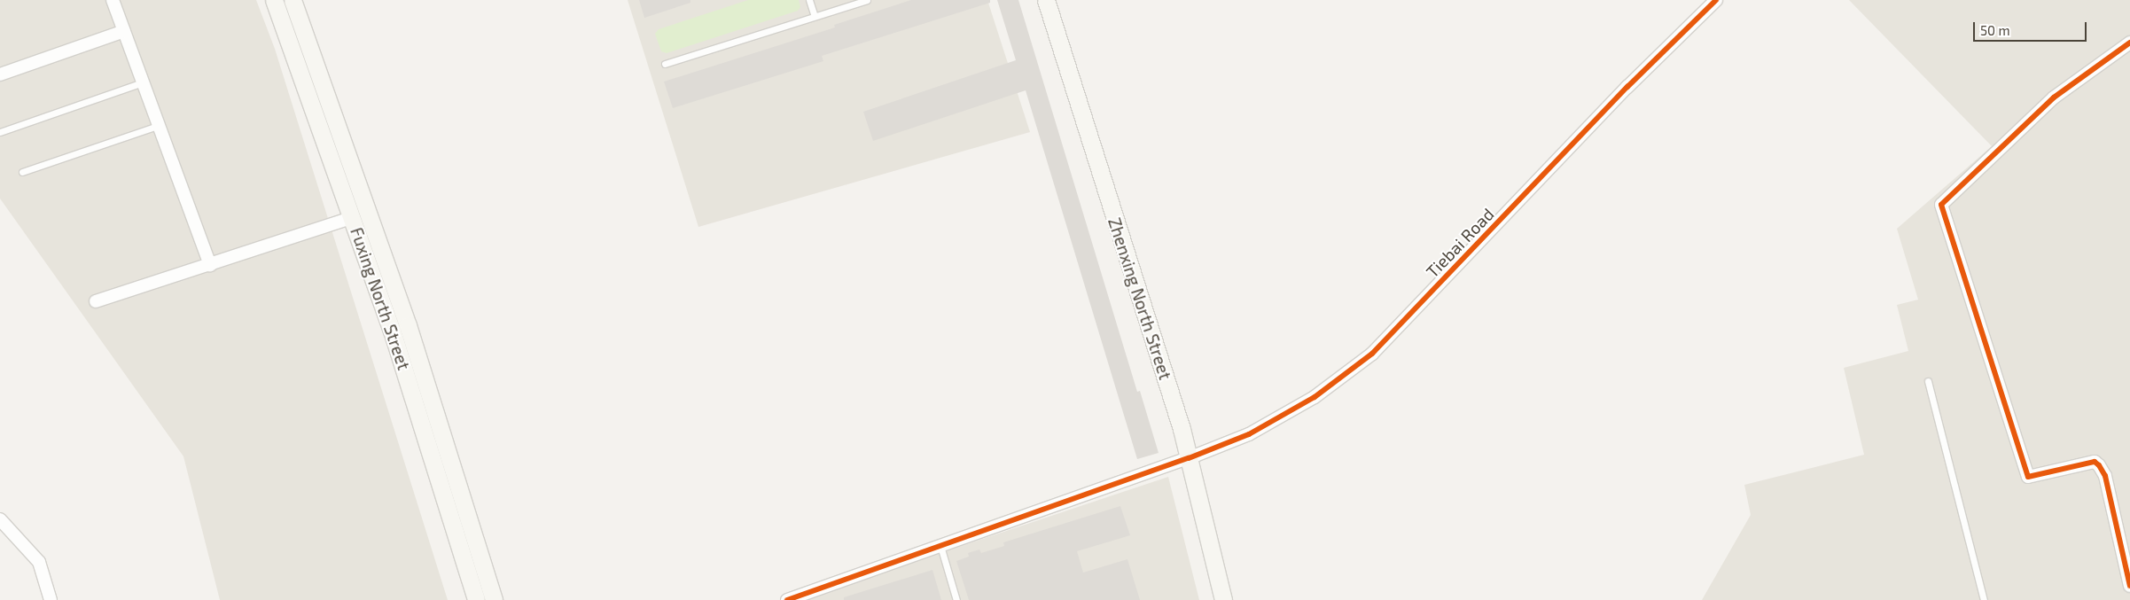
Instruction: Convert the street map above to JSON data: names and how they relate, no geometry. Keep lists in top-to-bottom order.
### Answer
{
  "streets": {
    "main road": ["Fuxing North Street", "Zhenxing North Street"],
    "street": ["Tiebai Road"]
  },
  "crossings": [
    ["Tiebai Road", "Zhenxing North Street"]
  ],
  "scale_bar": "50 m"
}
